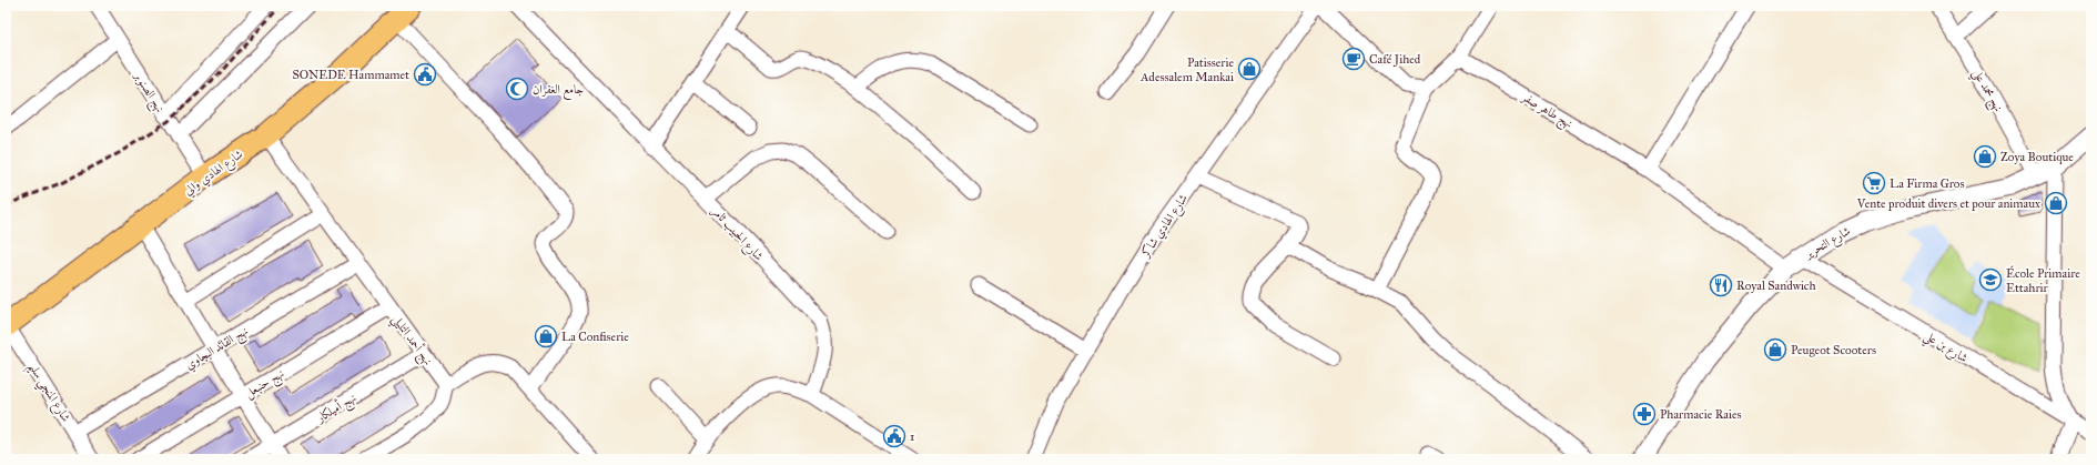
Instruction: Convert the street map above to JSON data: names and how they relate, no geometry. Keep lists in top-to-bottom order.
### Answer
{
  "streets": {
    "main road": ["شارع الهادي والي"],
    "street": [
      "نهج محمد علي",
      "نهج الصنوبر",
      "نهج طاهر صفر",
      "شارع الهادي شاكر",
      "شارع الحبيب ثامر",
      "شارع التحرير",
      "نهج أحمد التليلي",
      "شارع بن علي",
      "نهج القائد البجاوي",
      "نهج حنبعل",
      "شارع المنجي سليم",
      "نهج أميلكار"
    ]
  },
  "crossings": [
    ["نهج محمد علي", "شارع التحرير"],
    ["نهج الصنوبر", "شارع الهادي والي"],
    ["نهج طاهر صفر", "شارع التحرير"],
    ["شارع الهادي والي", "نهج أحمد التليلي"],
    ["شارع الهادي والي", "شارع المنجي سليم"],
    ["شارع التحرير", "شارع بن علي"],
    ["نهج أحمد التليلي", "نهج القائد البجاوي"],
    ["نهج أحمد التليلي", "نهج حنبعل"],
    ["نهج أحمد التليلي", "نهج أميلكار"],
    ["نهج القائد البجاوي", "شارع المنجي سليم"]
  ],
  "places": {
    "cafe": ["Café Jihed"],
    "shop": [
      "Patisserie Adessalem Mankai",
      "Zoya Boutique",
      "Vente produit divers et pour animaux",
      "La Confiserie",
      "Peugeot Scooters"
    ],
    "public building": ["SONEDE Hammamet", "1"],
    "mosque": ["جامع الغفران"],
    "supermarket": ["La Firma Gros"],
    "school or university": ["École Primaire Ettahrir"],
    "restaurant": ["Royal Sandwich"],
    "pharmacy": ["Pharmacie Raies"]
  }
}
